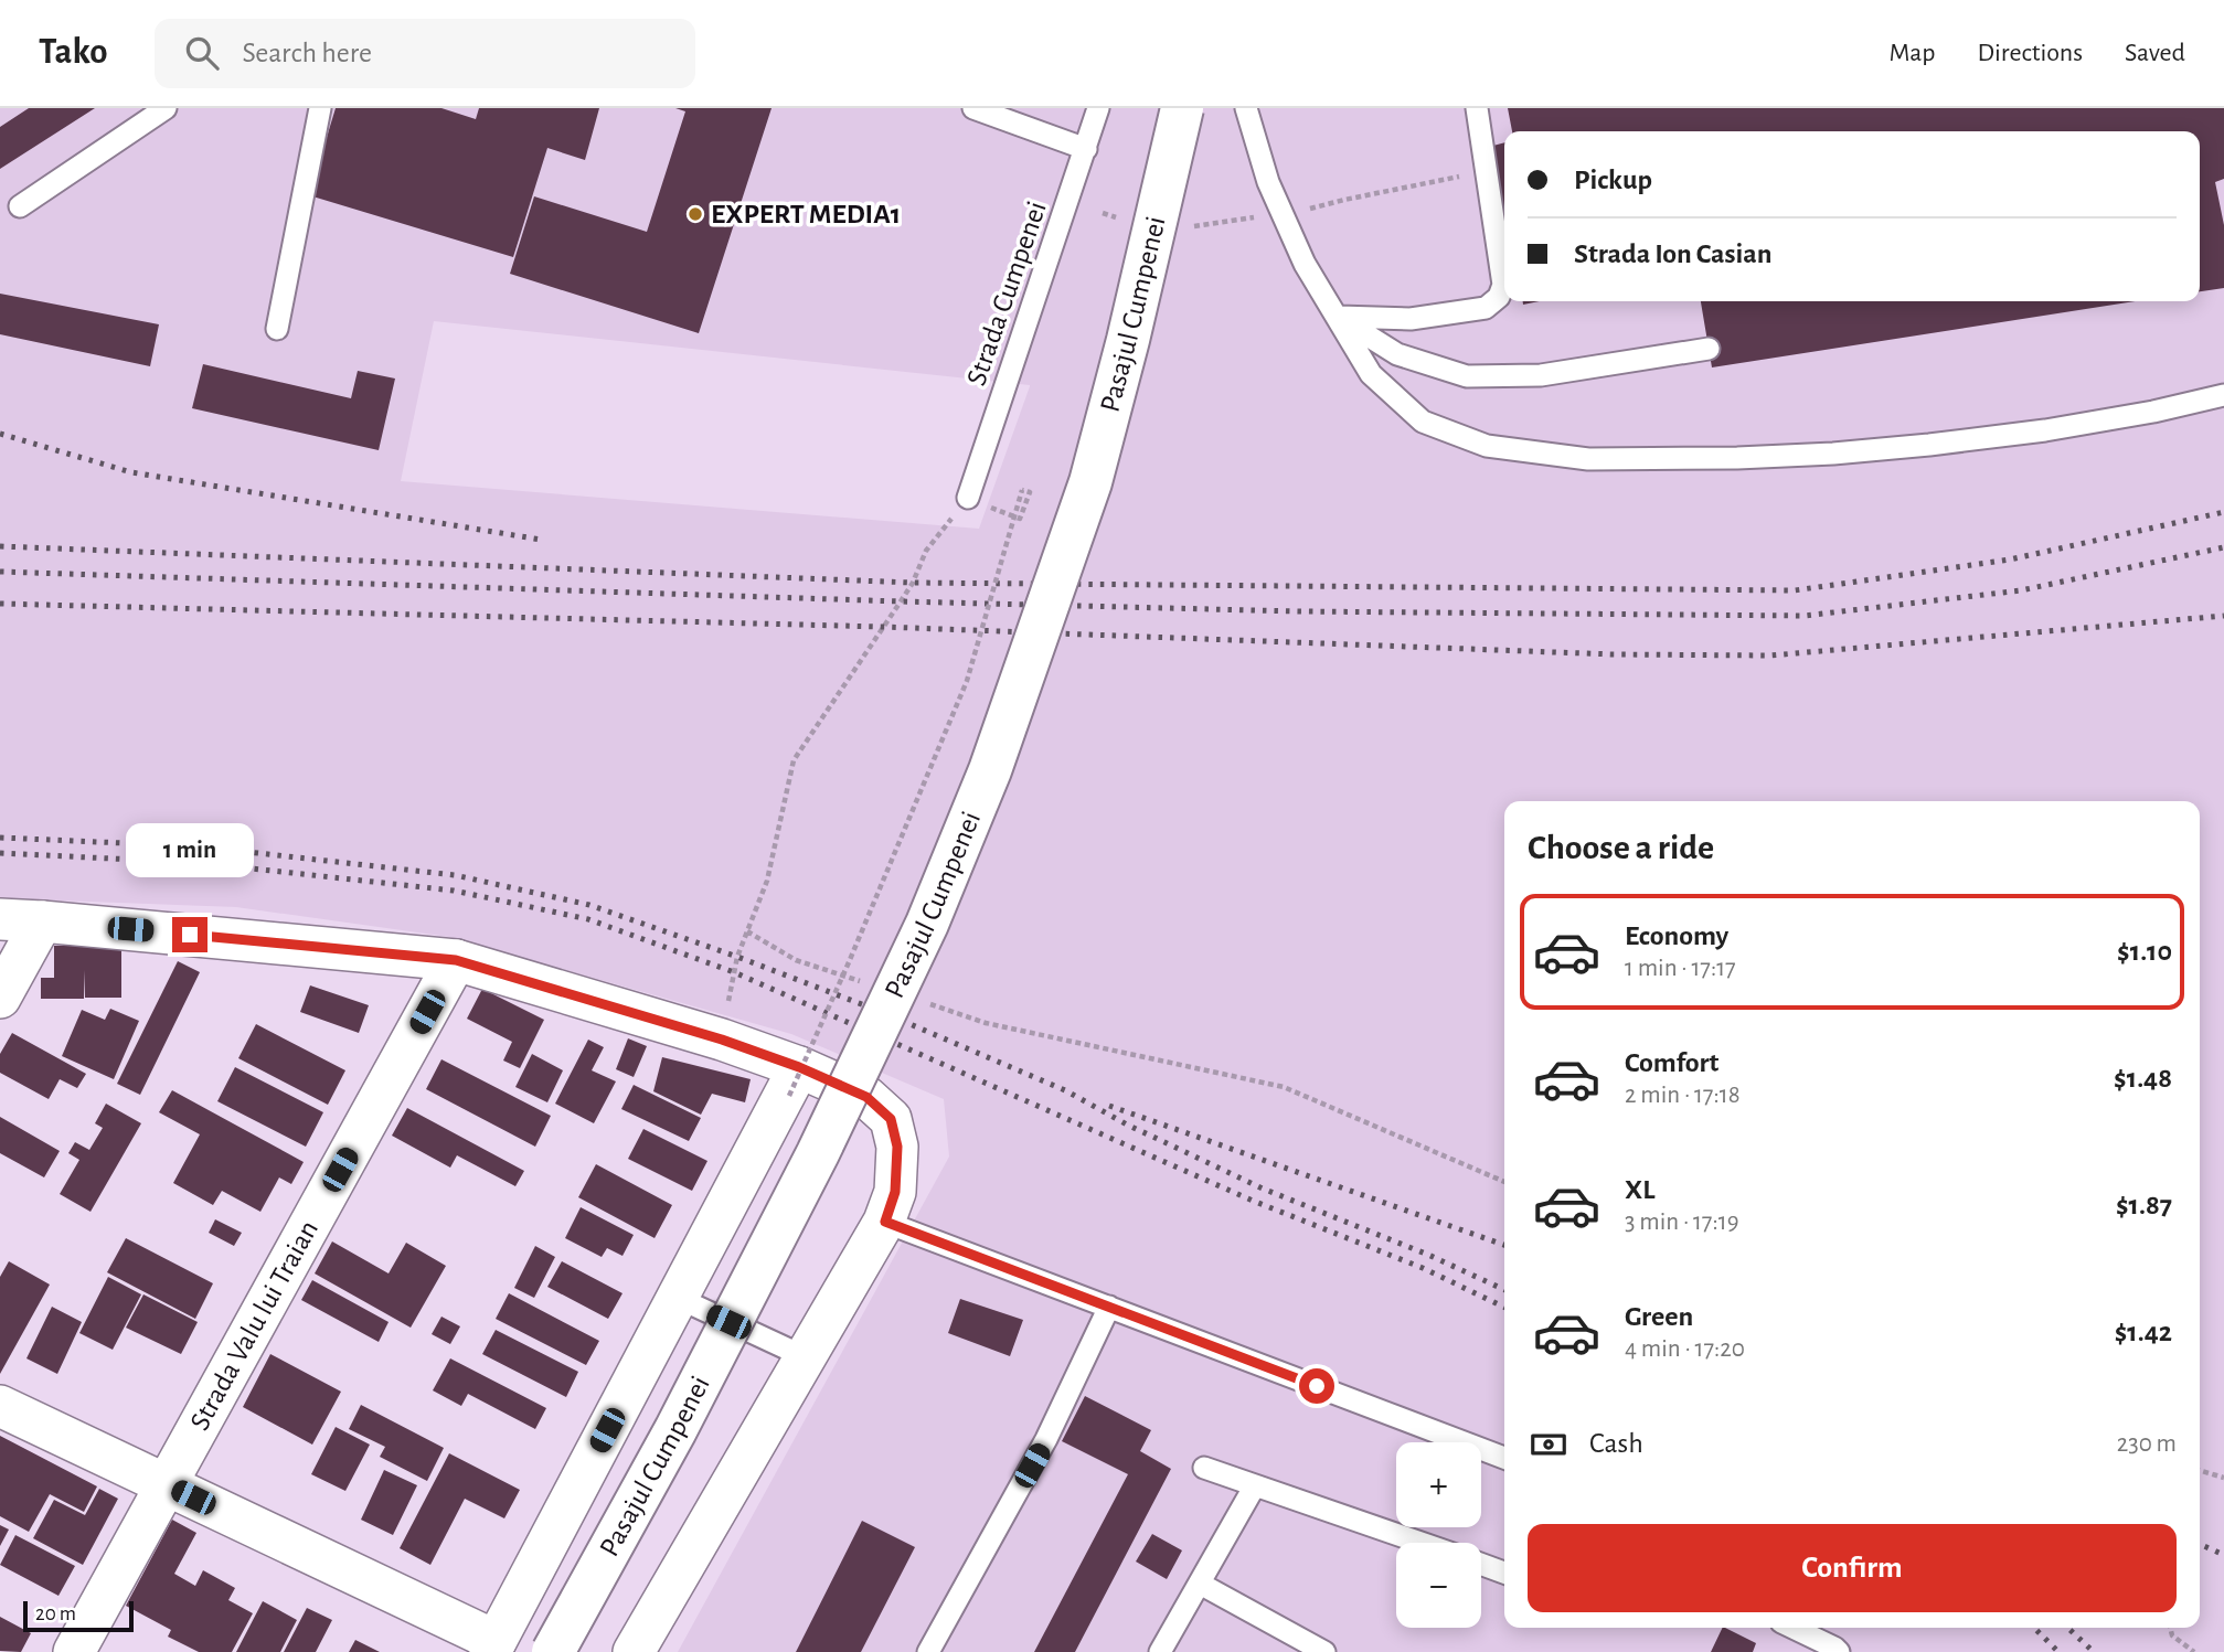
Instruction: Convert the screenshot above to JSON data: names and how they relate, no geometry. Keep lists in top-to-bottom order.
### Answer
{
  "streets": {
    "main road": ["Pasajul Cumpenei"],
    "street": ["Strada Valu lui Traian"],
    "lane": ["Strada Cumpenei"]
  },
  "places": ["EXPERT MEDIA1"],
  "scale_bar": "20 m",
  "page": {
    "header": "Tako",
    "search": "Search here",
    "nav": ["Map", "Directions", "Saved"],
    "banner": ["Pickup", "Strada Ion Casian"],
    "heading": "Choose a ride",
    "bubble": "1 min",
    "list": [
      {
        "name": "Economy",
        "note": "1 min · 17:17",
        "value": "$1.10"
      },
      {
        "name": "Comfort",
        "note": "2 min · 17:18",
        "value": "$1.48"
      },
      {
        "name": "XL",
        "note": "3 min · 17:19",
        "value": "$1.87"
      },
      {
        "name": "Green",
        "note": "4 min · 17:20",
        "value": "$1.42"
      }
    ],
    "pay": ["Cash", "230 m"],
    "map_buttons": ["+", "−"],
    "buttons": "Confirm",
    "scale": "20 m"
  }
}
